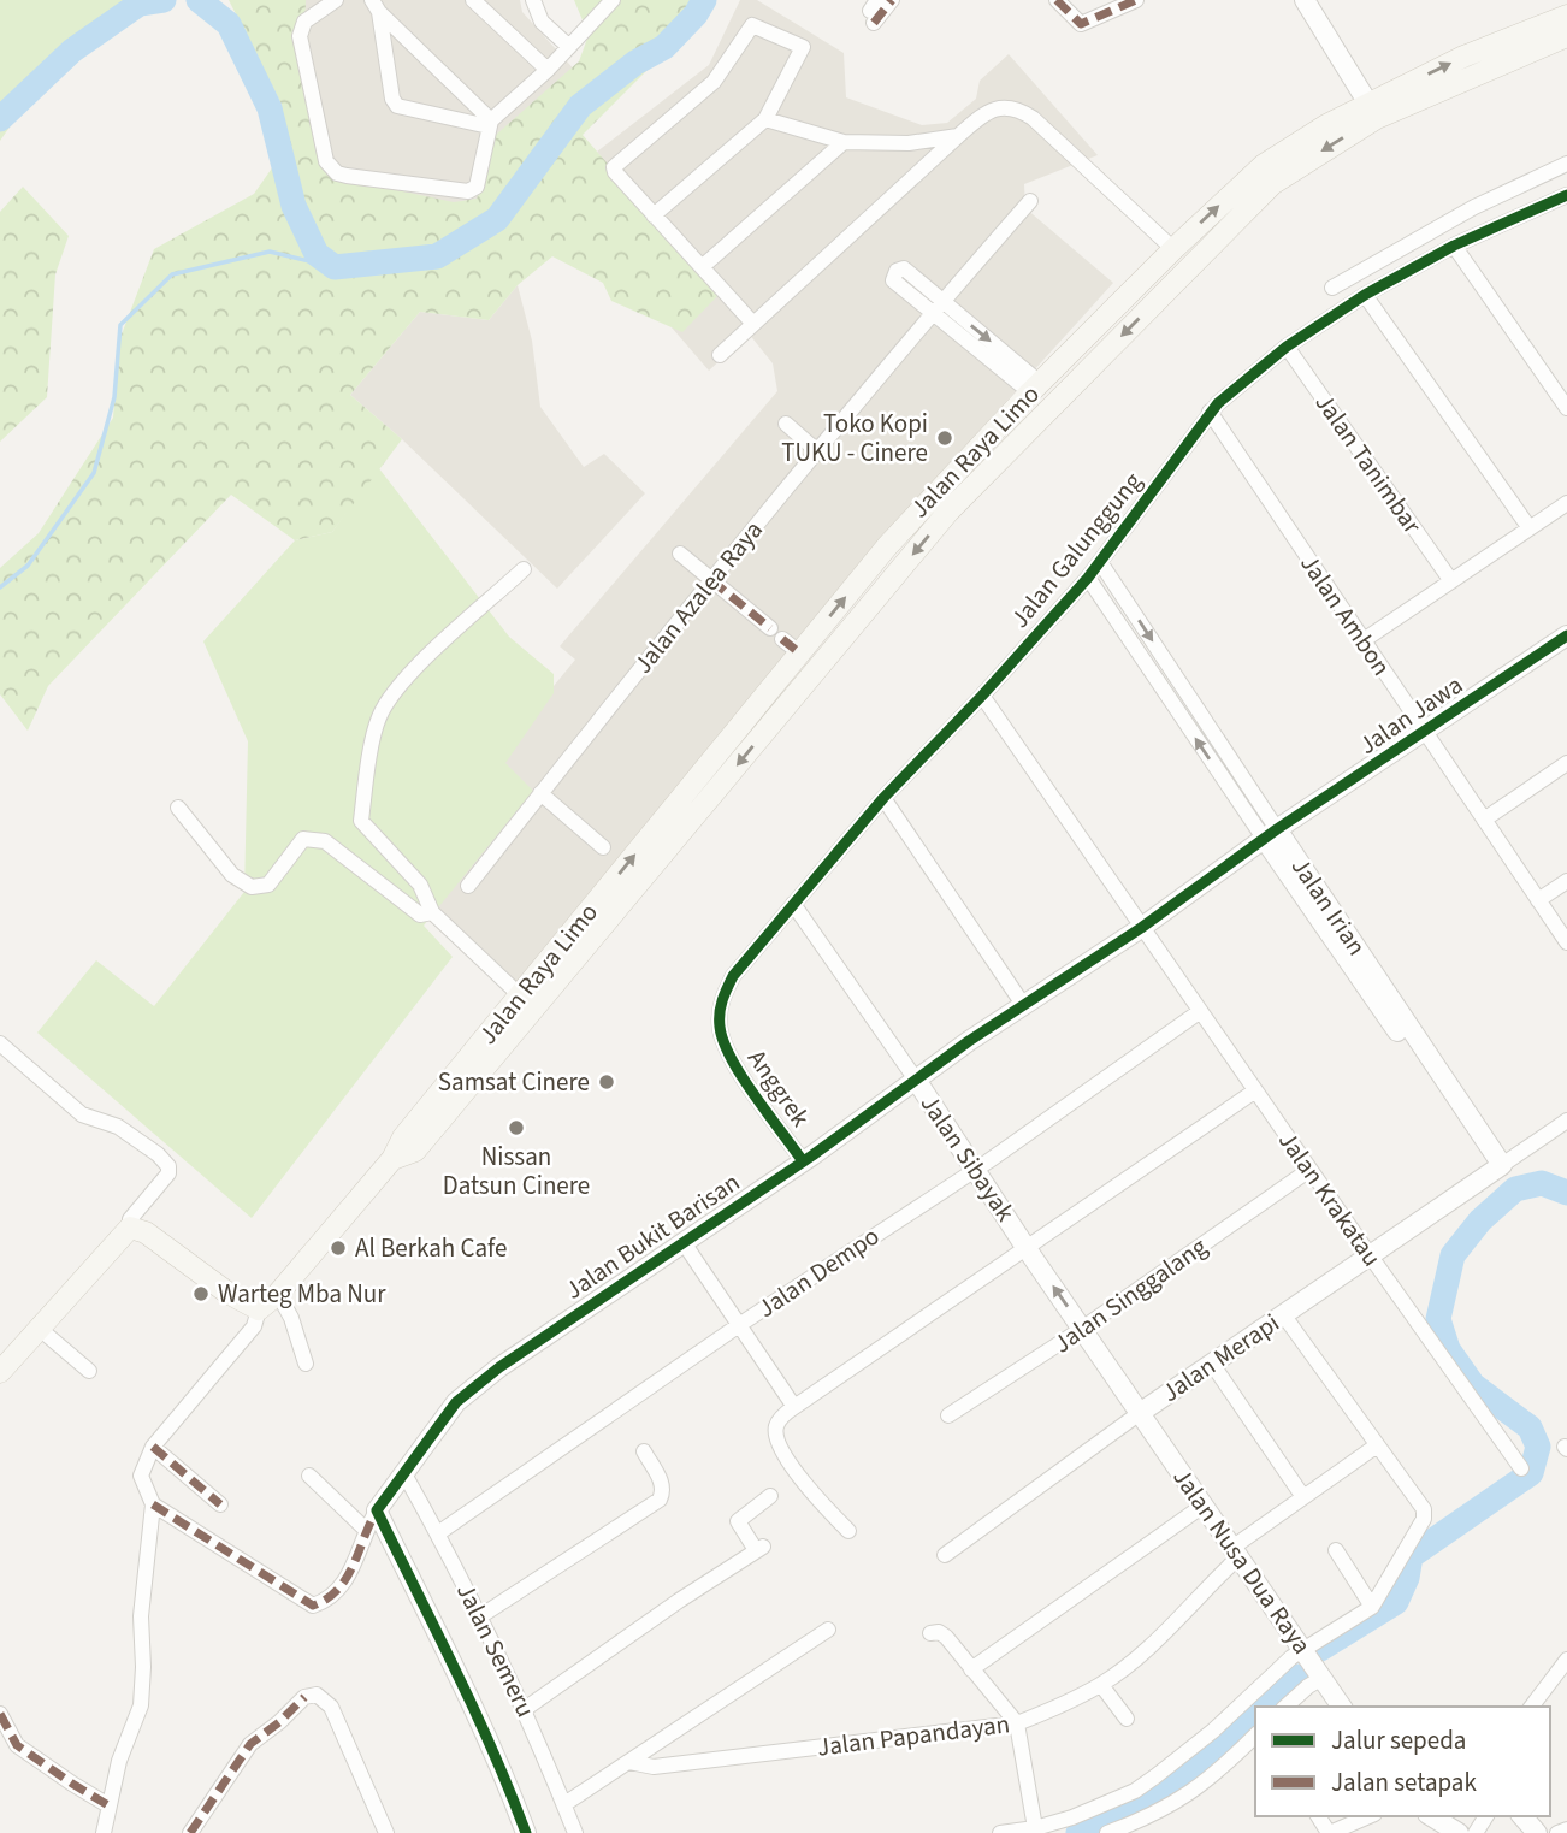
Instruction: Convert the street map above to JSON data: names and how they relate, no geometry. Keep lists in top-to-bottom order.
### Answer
{
  "streets": {
    "main road": ["Jalan Raya Limo"],
    "street": [
      "Jalan Tanimbar",
      "Jalan Galunggung",
      "Jalan Azalea Raya",
      "Jalan Ambon",
      "Jalan Jawa",
      "Jalan Irian",
      "Anggrek",
      "Jalan Sibayak",
      "Jalan Krakatau",
      "Jalan Bukit Barisan",
      "Jalan Dempo",
      "Jalan Singgalang",
      "Jalan Merapi",
      "Jalan Nusa Dua Raya",
      "Jalan Semeru",
      "Jalan Papandayan"
    ]
  },
  "crossings": [
    ["Jalan Tanimbar", "Jalan Galunggung"],
    ["Jalan Galunggung", "Jalan Ambon"],
    ["Jalan Galunggung", "Jalan Irian"],
    ["Jalan Galunggung", "Anggrek"],
    ["Jalan Galunggung", "Jalan Sibayak"],
    ["Jalan Ambon", "Jalan Jawa"],
    ["Jalan Jawa", "Jalan Irian"],
    ["Jalan Jawa", "Jalan Bukit Barisan"],
    ["Jalan Irian", "Jalan Bukit Barisan"],
    ["Jalan Irian", "Jalan Merapi"],
    ["Anggrek", "Jalan Bukit Barisan"],
    ["Jalan Sibayak", "Jalan Bukit Barisan"],
    ["Jalan Sibayak", "Jalan Dempo"],
    ["Jalan Sibayak", "Jalan Singgalang"],
    ["Jalan Sibayak", "Jalan Merapi"],
    ["Jalan Sibayak", "Jalan Nusa Dua Raya"],
    ["Jalan Krakatau", "Jalan Bukit Barisan"],
    ["Jalan Krakatau", "Jalan Dempo"],
    ["Jalan Krakatau", "Jalan Singgalang"],
    ["Jalan Krakatau", "Jalan Merapi"],
    ["Jalan Bukit Barisan", "Jalan Semeru"],
    ["Jalan Dempo", "Jalan Semeru"],
    ["Jalan Merapi", "Jalan Nusa Dua Raya"],
    ["Jalan Nusa Dua Raya", "Jalan Papandayan"]
  ],
  "places": [
    "Toko Kopi TUKU - Cinere",
    "Samsat Cinere",
    "Nissan Datsun Cinere",
    "Al Berkah Cafe",
    "Warteg Mba Nur"
  ],
  "legend": ["Jalur sepeda", "Jalan setapak"]
}
